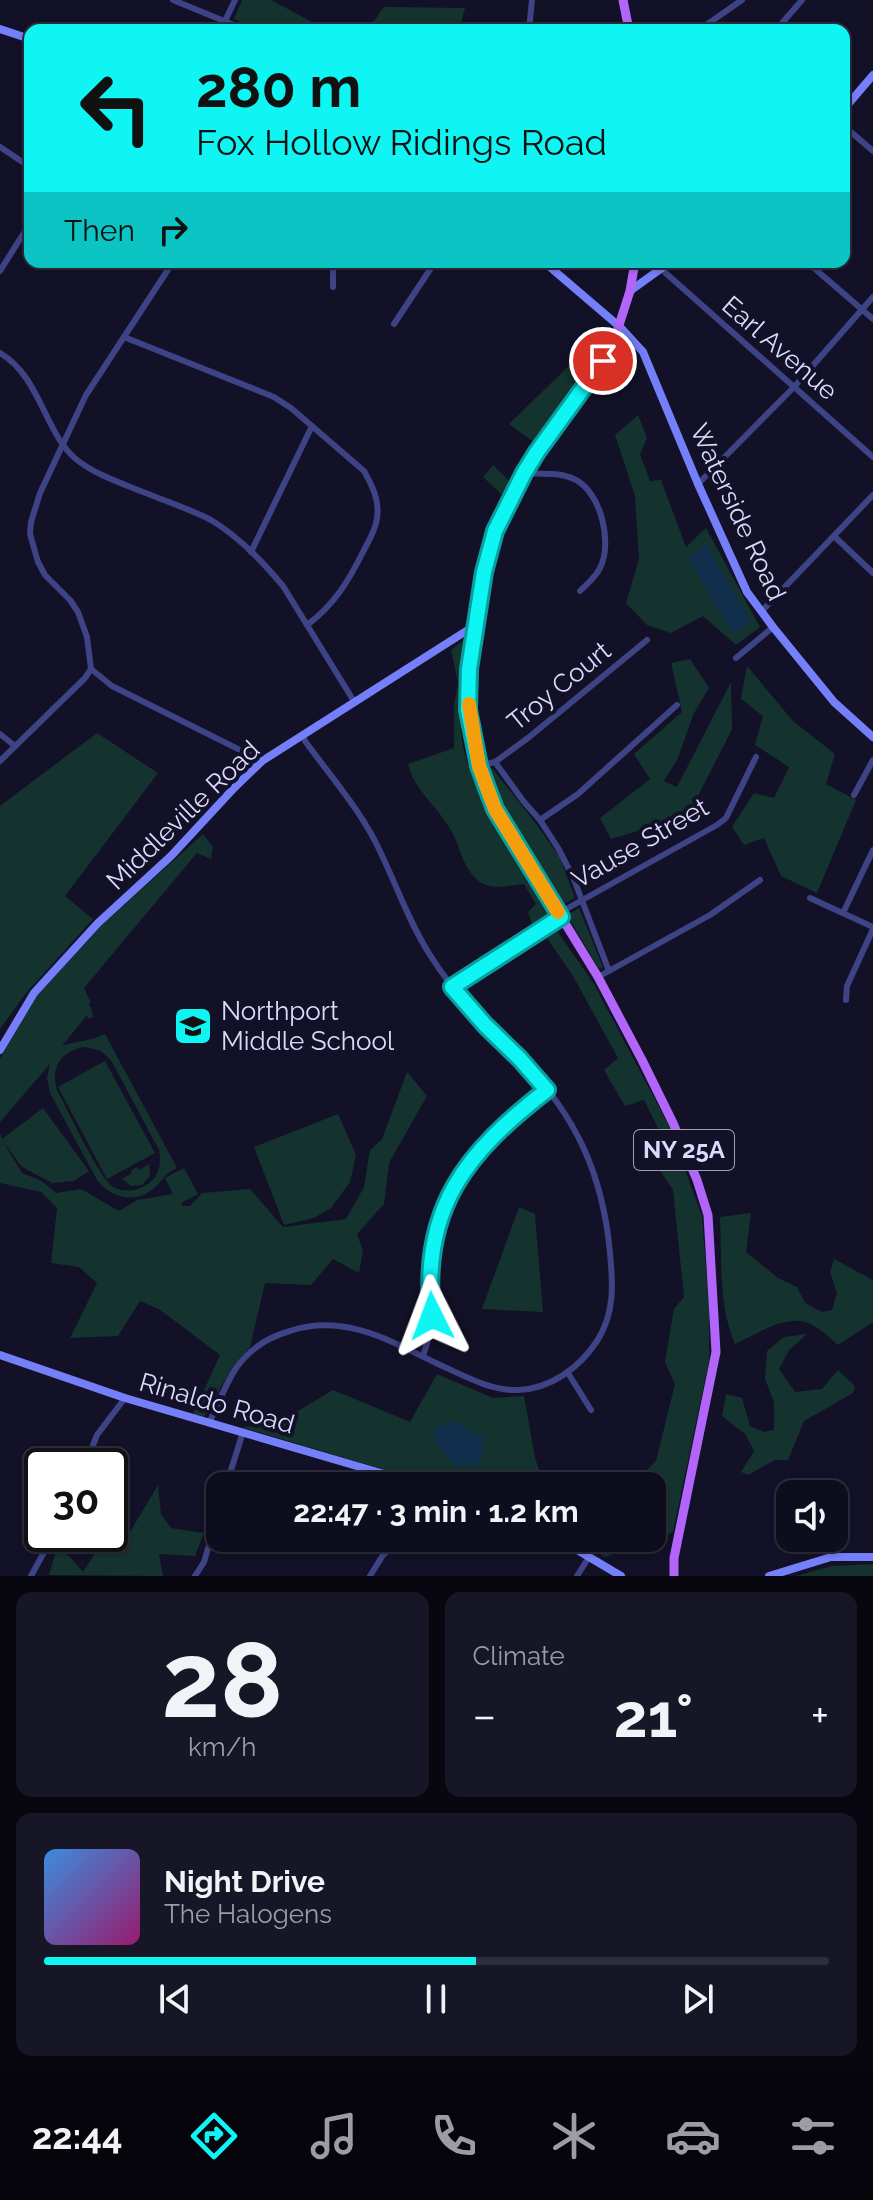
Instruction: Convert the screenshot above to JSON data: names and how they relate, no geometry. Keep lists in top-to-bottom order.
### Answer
{
  "streets": {
    "main road": ["NY 25A"],
    "street": [
      "Earl Avenue",
      "Waterside Road",
      "Troy Court",
      "Middleville Road",
      "Vause Street",
      "Rinaldo Road"
    ]
  },
  "crossings": [
    ["Waterside Road", "NY 25A"],
    ["Middleville Road", "NY 25A"],
    ["Vause Street", "NY 25A"]
  ],
  "places": {
    "school or university": ["Northport Middle School"]
  },
  "page": {
    "turn": ["280 m", "Fox Hollow Ridings Road"],
    "then": "Then",
    "limit": "30",
    "trip": "22:47 · 3 min · 1.2 km",
    "tile": [
      ["28", "km/h"],
      "Climate"
    ],
    "heat": ["−", "21°", "+"],
    "song": ["Night Drive", "The Halogens"],
    "tabs": "22:44"
  }
}
